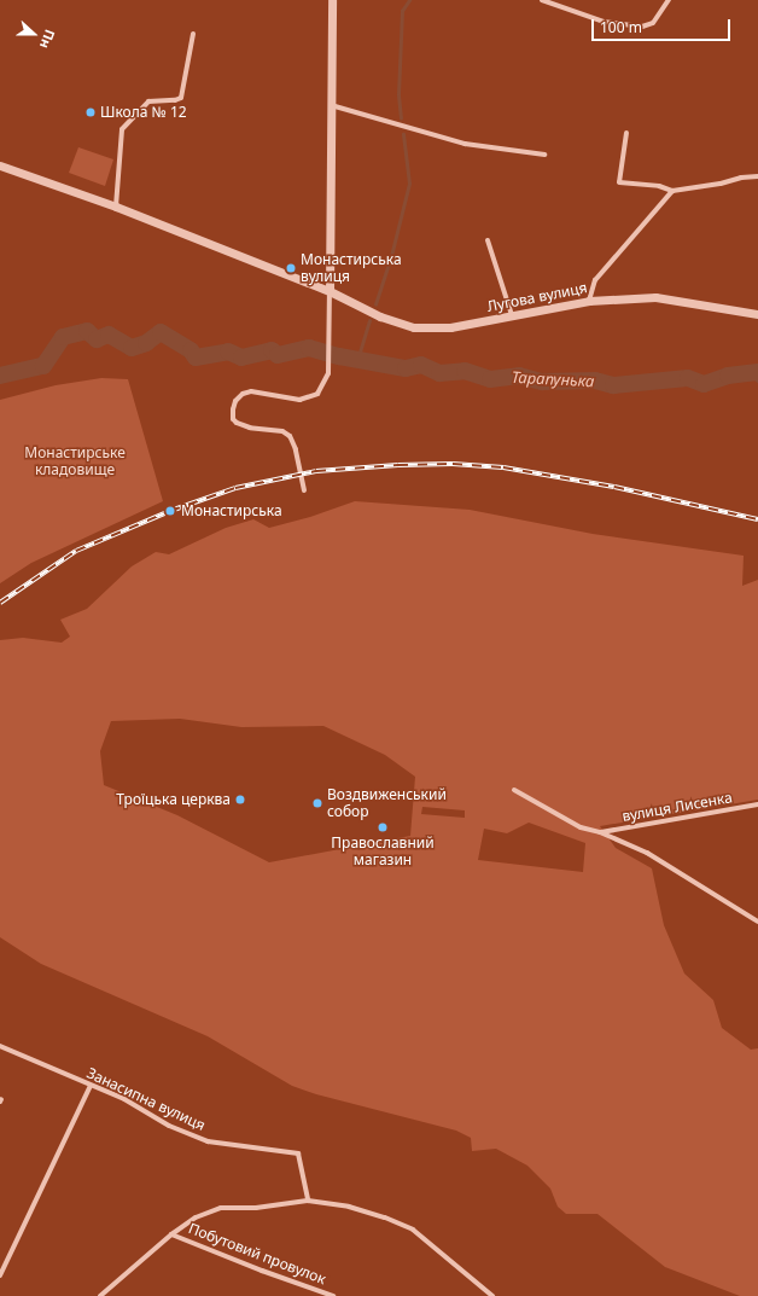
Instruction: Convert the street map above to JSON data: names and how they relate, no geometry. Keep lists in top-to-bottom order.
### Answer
{
  "streets": {
    "street": [
      "Лугова вулиця",
      "вулиця Лисенка",
      "Занасипна вулиця",
      "Побутовий провулок"
    ]
  },
  "water": ["Тарапунька"],
  "parks": ["Монастирське кладовище"],
  "places": [
    "Школа № 12",
    "Монастирська вулиця",
    "Монастирська",
    "Троїцька церква",
    "Воздвиженський собор",
    "Православний магазин"
  ],
  "scale_bar": "100 m",
  "north": "right"
}
